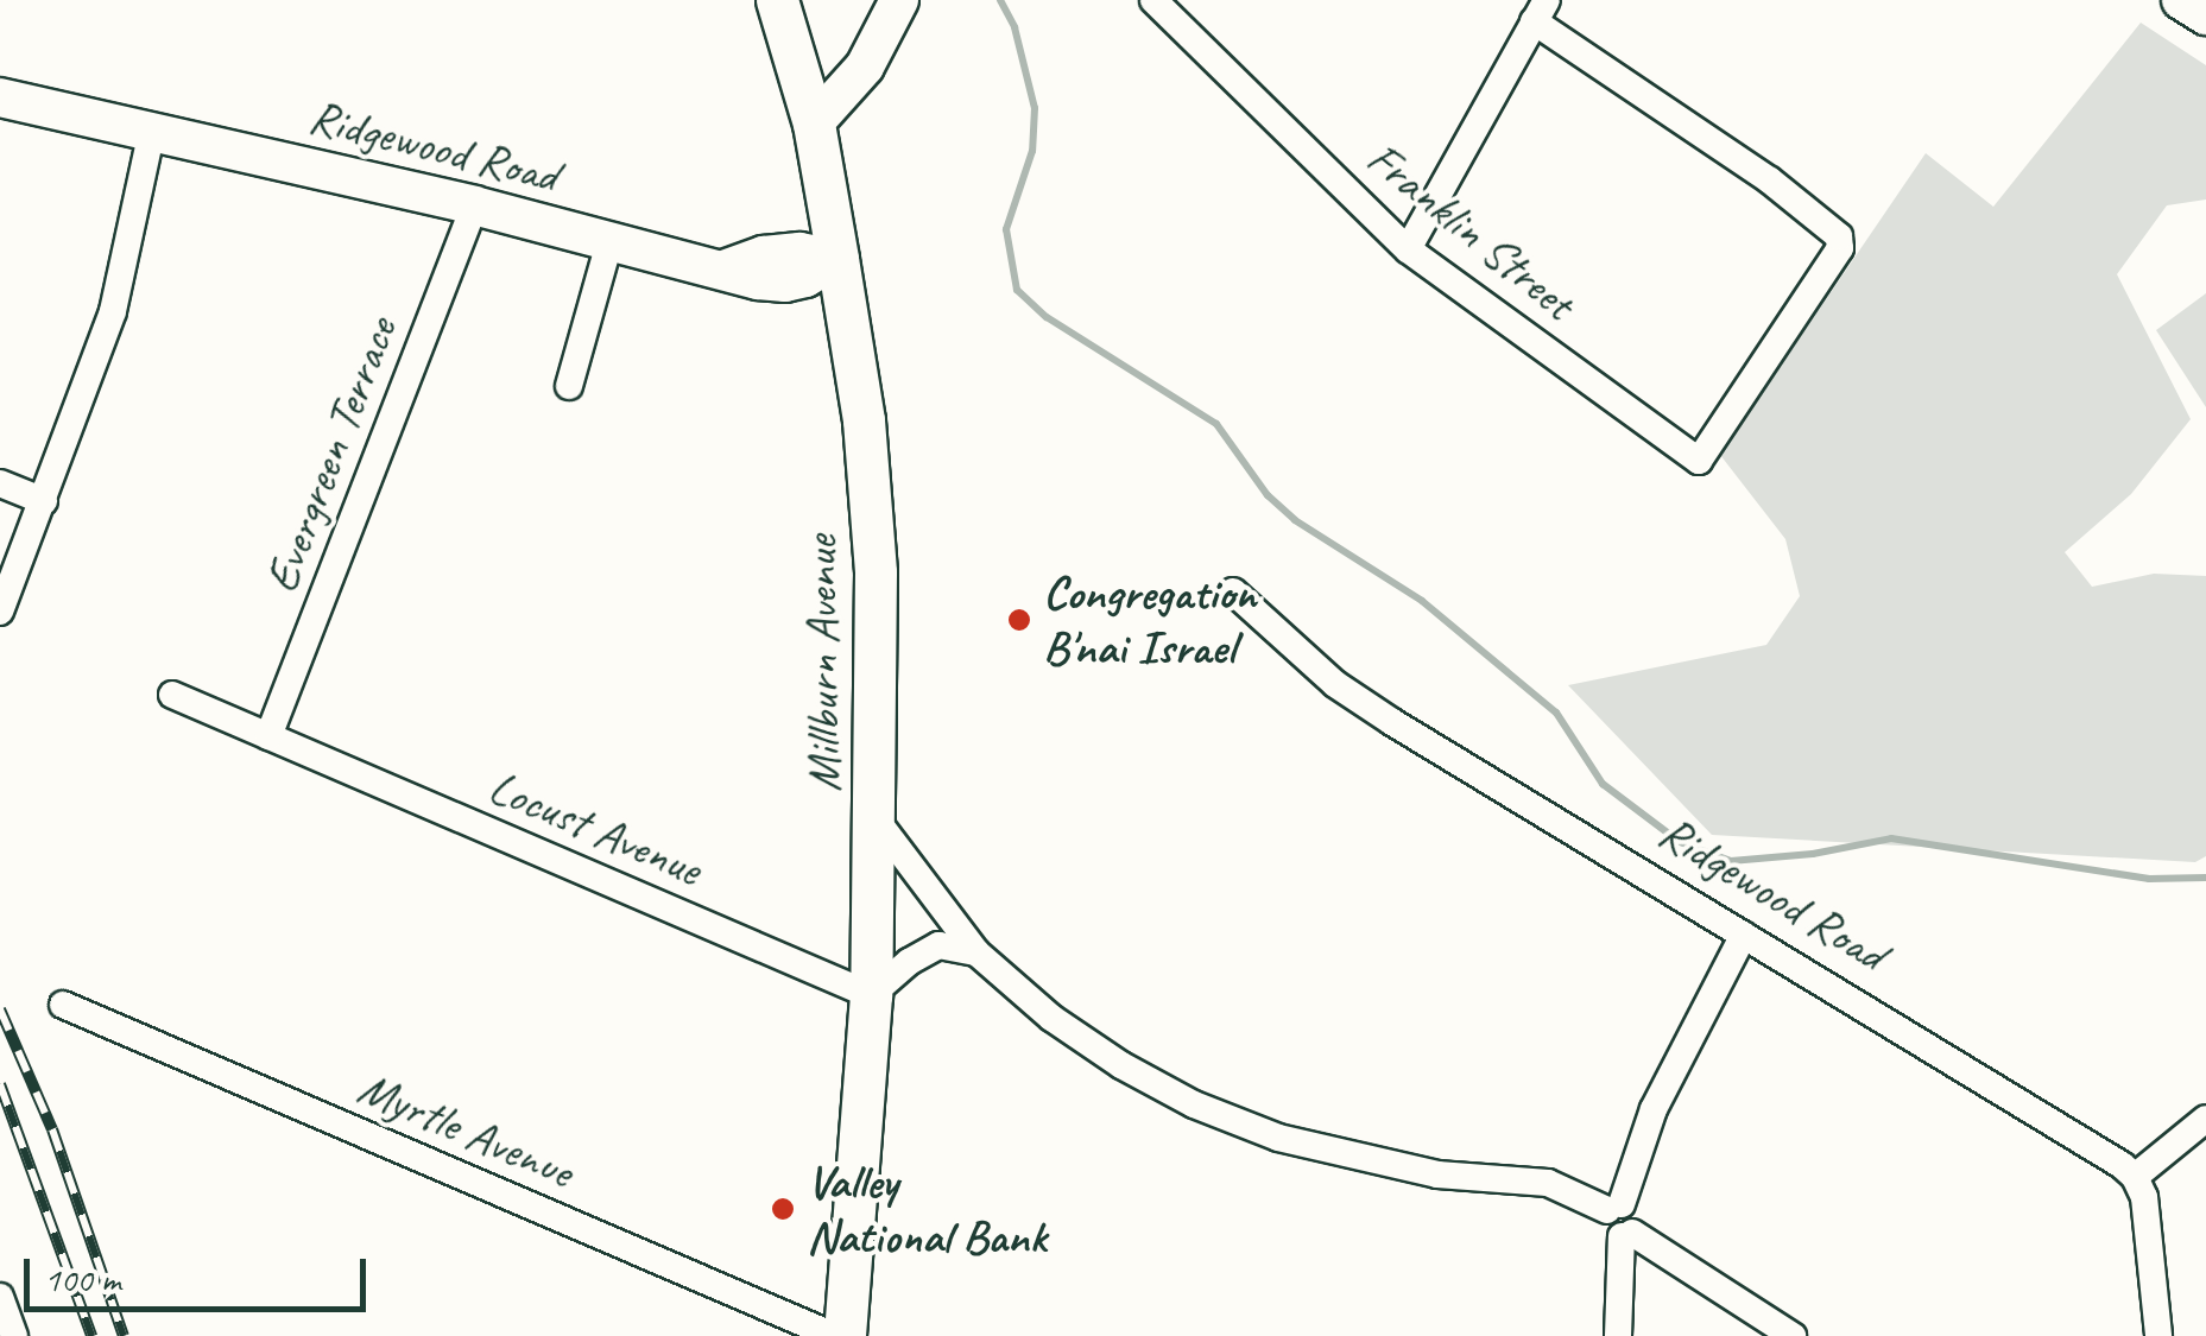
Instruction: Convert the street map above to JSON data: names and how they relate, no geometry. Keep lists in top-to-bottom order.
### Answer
{
  "streets": {
    "main road": ["Millburn Avenue"],
    "street": [
      "Ridgewood Road",
      "Franklin Street",
      "Evergreen Terrace",
      "Locust Avenue",
      "Myrtle Avenue"
    ]
  },
  "crossings": [
    ["Ridgewood Road", "Evergreen Terrace"],
    ["Ridgewood Road", "Millburn Avenue"],
    ["Evergreen Terrace", "Locust Avenue"],
    ["Millburn Avenue", "Locust Avenue"],
    ["Millburn Avenue", "Myrtle Avenue"]
  ],
  "places": ["Congregation B'nai Israel", "Valley National Bank"],
  "scale_bar": "100 m"
}
